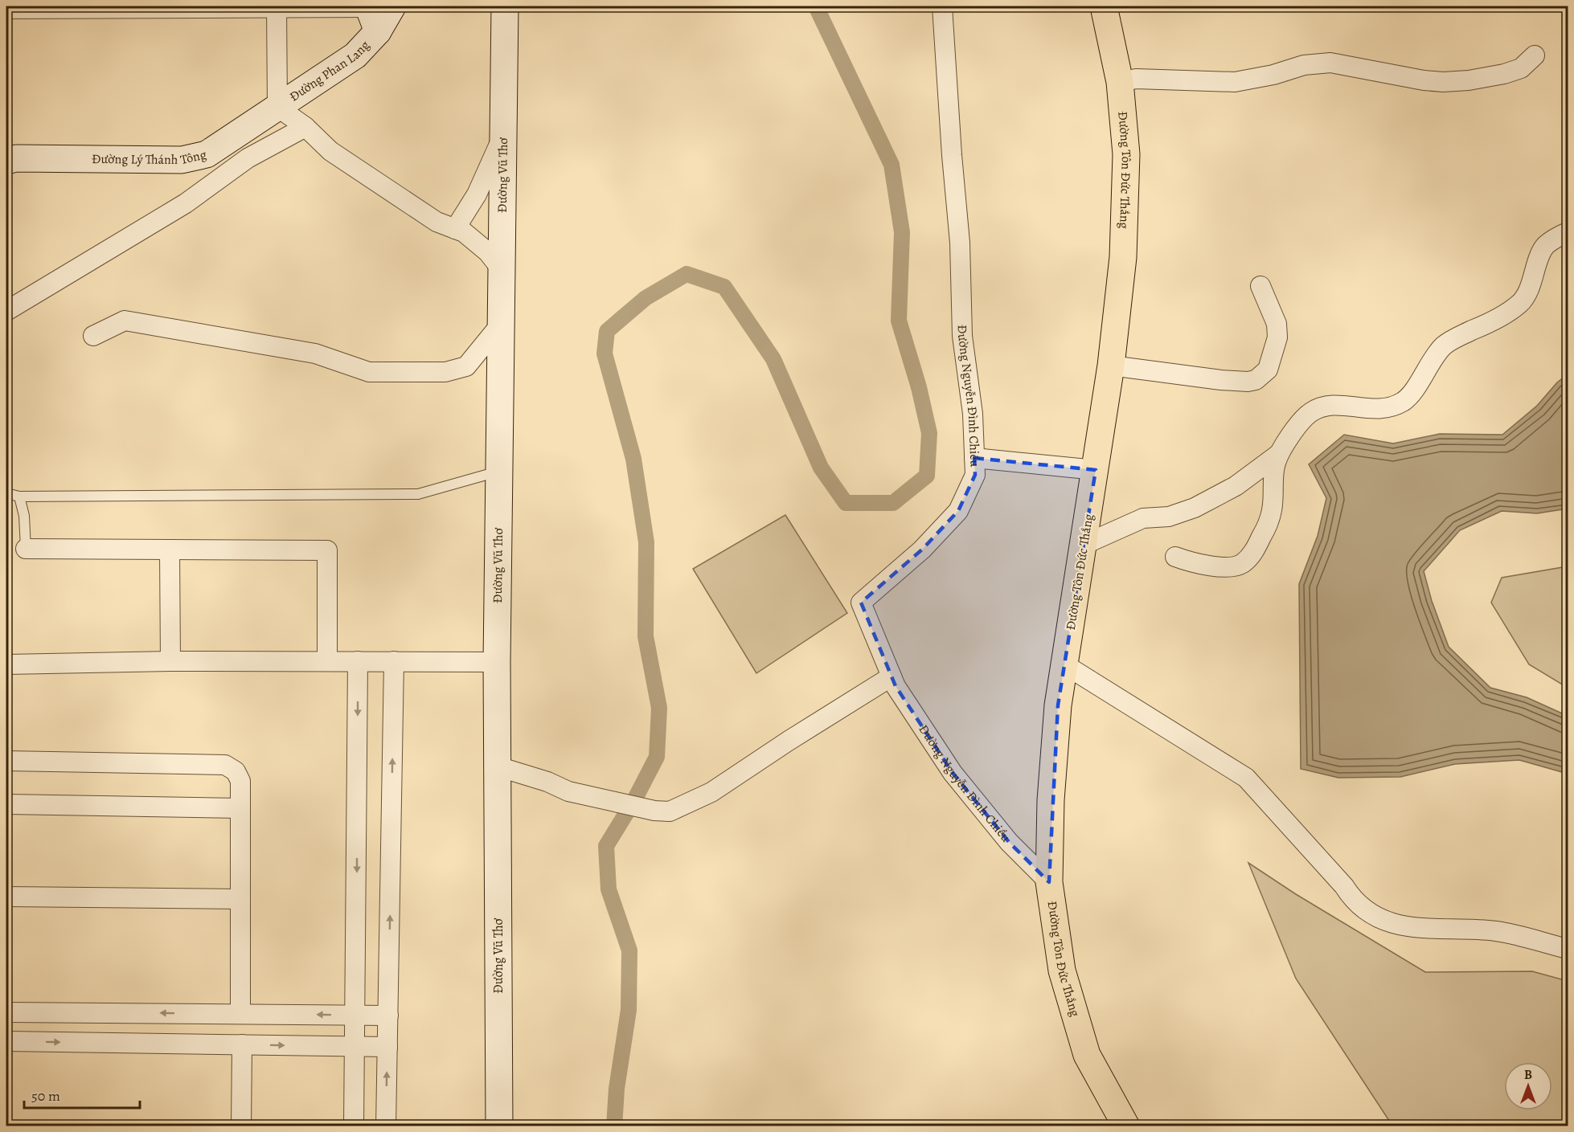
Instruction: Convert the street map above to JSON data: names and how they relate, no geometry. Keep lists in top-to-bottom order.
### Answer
{
  "streets": {
    "highway": ["Đường Tôn Đức Thắng"],
    "main road": ["Đường Phan Lang", "Đường Lý Thánh Tông", "Đường Vũ Thơ"],
    "street": ["Đường Nguyễn Đình Chiểu"]
  },
  "crossings": [
    ["Đường Phan Lang", "Đường Lý Thánh Tông"],
    ["Đường Tôn Đức Thắng", "Đường Nguyễn Đình Chiểu"]
  ],
  "scale_bar": "50 m",
  "north": "top"
}
